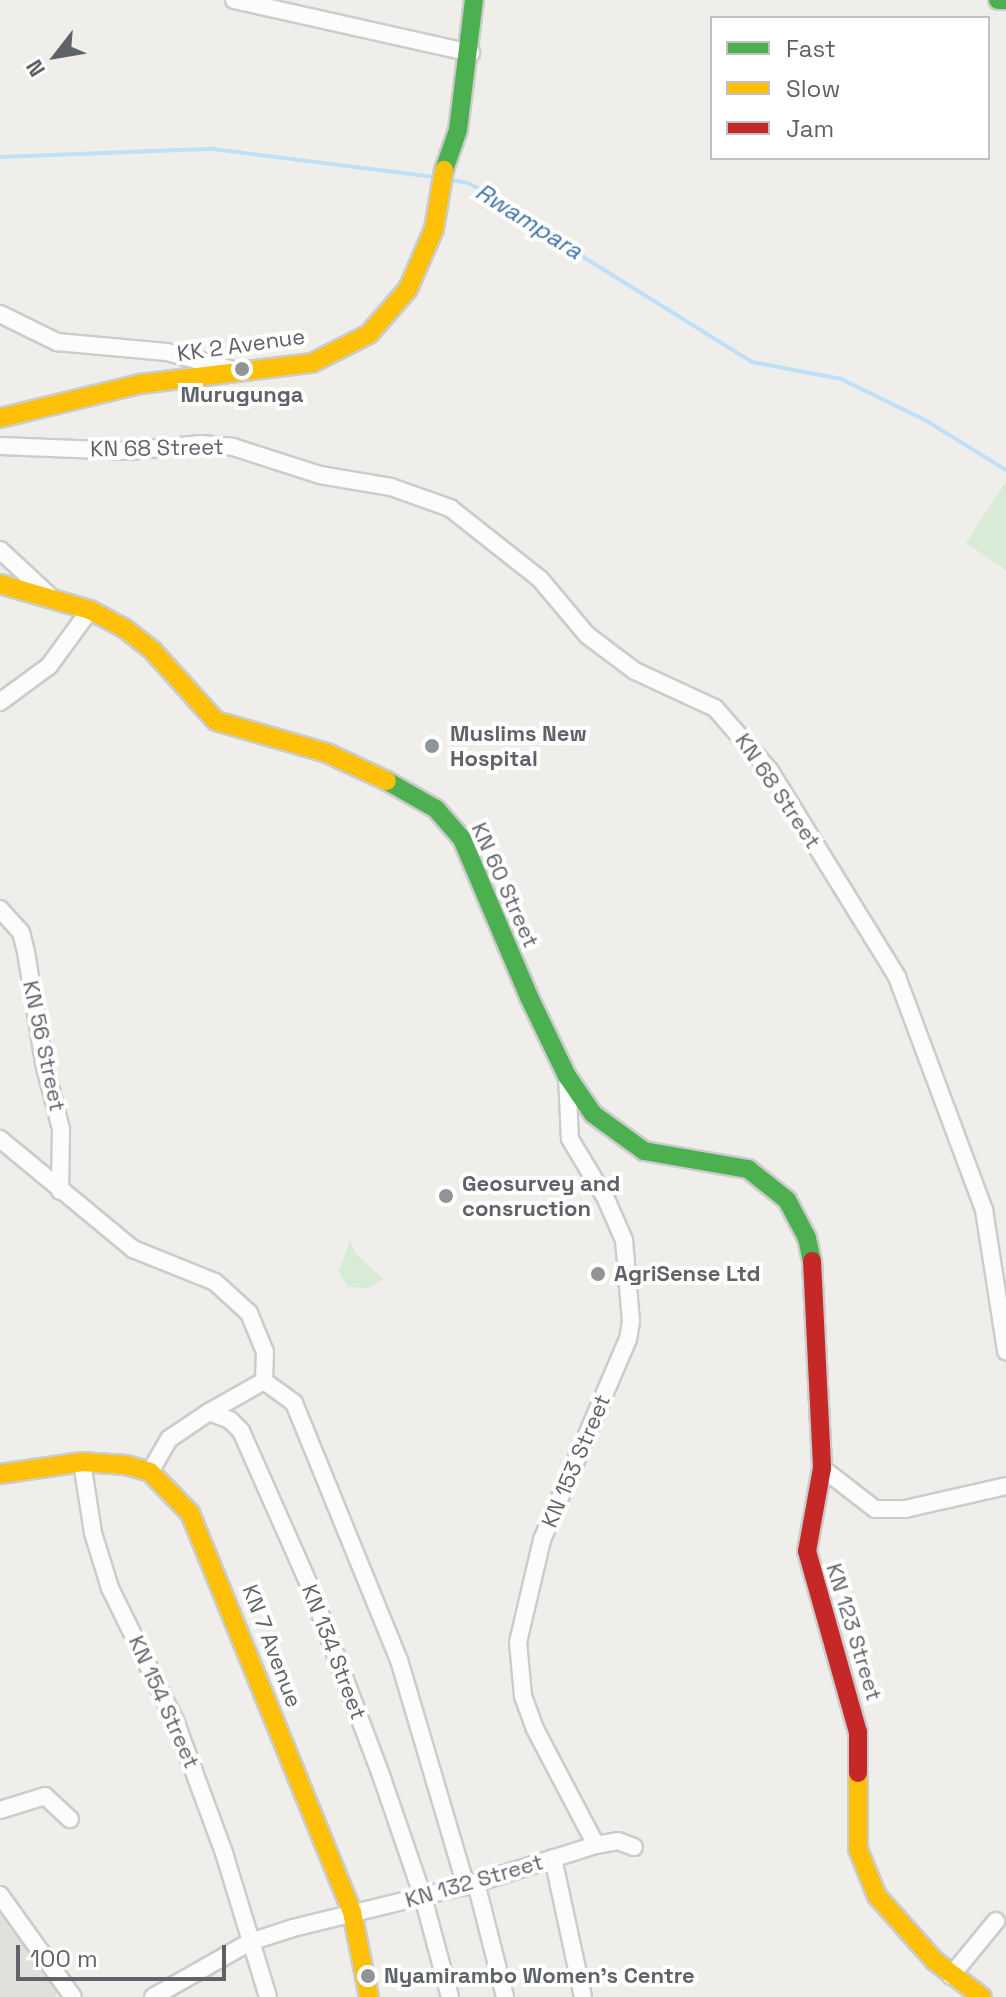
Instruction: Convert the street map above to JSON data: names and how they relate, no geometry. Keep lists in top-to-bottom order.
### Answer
{
  "streets": {
    "main road": [
      "KK 2 Avenue",
      "KN 60 Street",
      "KN 123 Street",
      "KN 7 Avenue"
    ],
    "street": [
      "KN 68 Street",
      "KN 56 Street",
      "KN 153 Street",
      "KN 134 Street",
      "KN 154 Street",
      "KN 132 Street"
    ]
  },
  "crossings": [
    ["KN 60 Street", "KN 153 Street"],
    ["KN 60 Street", "KN 123 Street"],
    ["KN 153 Street", "KN 132 Street"],
    ["KN 7 Avenue", "KN 132 Street"],
    ["KN 134 Street", "KN 132 Street"],
    ["KN 154 Street", "KN 132 Street"]
  ],
  "water": ["Rwampara"],
  "places": [
    "Murugunga",
    "Muslims New Hospital",
    "Geosurvey and consruction",
    "AgriSense Ltd",
    "Nyamirambo Women's Centre"
  ],
  "legend": ["Fast", "Slow", "Jam"],
  "scale_bar": "100 m",
  "north": "bottom left"
}
